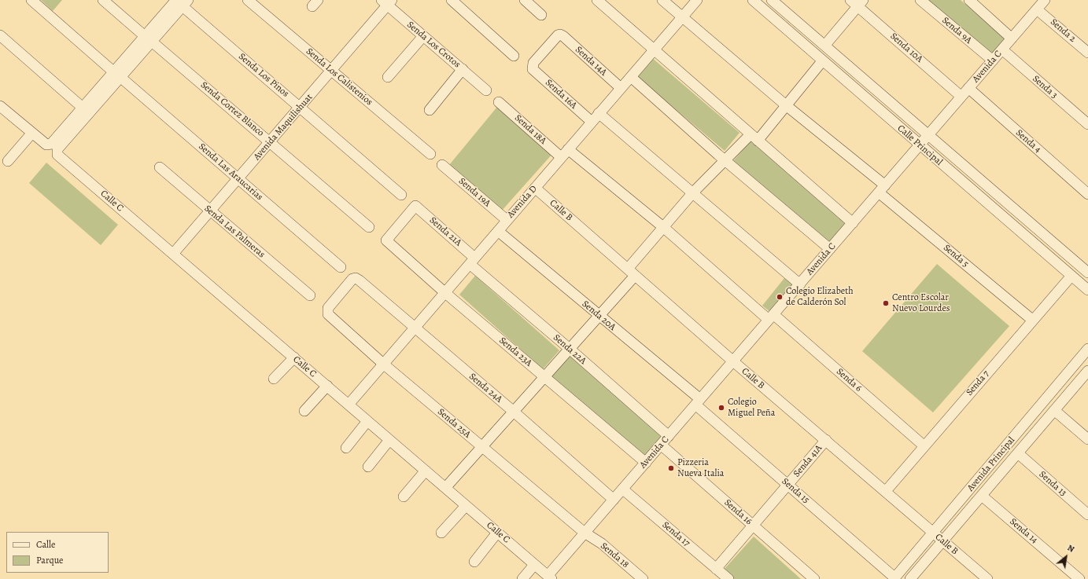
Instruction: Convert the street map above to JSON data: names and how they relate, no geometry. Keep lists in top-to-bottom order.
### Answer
{
  "streets": {
    "street": [
      "Senda 9A",
      "Senda 2",
      "Senda Los Crotos",
      "Senda 10A",
      "Senda 14A",
      "Avenida C",
      "Senda Los Pinos",
      "Senda Los Calistenios",
      "Senda 3",
      "Senda 16A",
      "Senda Cortez Blanco",
      "Avenida Maquilishuat",
      "Senda 18A",
      "Senda 4",
      "Calle Principal",
      "Senda Las Araucarias",
      "Senda 19A",
      "Calle C",
      "Avenida D",
      "Calle B",
      "Senda Las Palmeras",
      "Senda 21A",
      "Senda 5",
      "Senda 20A",
      "Senda 22A",
      "Senda 23A",
      "Senda 6",
      "Senda 7",
      "Senda 24A",
      "Senda 25A",
      "Senda 41A",
      "Avenida Principal",
      "Senda 13",
      "Senda 15",
      "Senda 16",
      "Senda 14",
      "Senda 17",
      "Senda 18"
    ]
  },
  "crossings": [
    ["Senda 9A", "Avenida C"],
    ["Senda 2", "Avenida C"],
    ["Senda Los Crotos", "Avenida Maquilishuat"],
    ["Senda 10A", "Avenida C"],
    ["Senda 14A", "Senda 16A"],
    ["Senda 14A", "Avenida D"],
    ["Avenida C", "Senda 3"],
    ["Avenida C", "Senda 4"],
    ["Avenida C", "Calle Principal"],
    ["Avenida C", "Calle C"],
    ["Avenida C", "Calle B"],
    ["Avenida C", "Senda 5"],
    ["Avenida C", "Senda 20A"],
    ["Avenida C", "Senda 22A"],
    ["Avenida C", "Senda 23A"],
    ["Avenida C", "Senda 6"],
    ["Avenida C", "Senda 24A"],
    ["Avenida C", "Senda 25A"],
    ["Avenida C", "Senda 15"],
    ["Avenida C", "Senda 16"],
    ["Avenida C", "Senda 17"],
    ["Avenida C", "Senda 18"],
    ["Senda Los Pinos", "Avenida Maquilishuat"],
    ["Senda Los Calistenios", "Avenida Maquilishuat"],
    ["Senda 16A", "Avenida D"],
    ["Senda Cortez Blanco", "Avenida Maquilishuat"],
    ["Avenida Maquilishuat", "Senda Las Araucarias"],
    ["Avenida Maquilishuat", "Calle C"],
    ["Avenida Maquilishuat", "Senda Las Palmeras"],
    ["Senda 18A", "Avenida D"],
    ["Calle Principal", "Senda 7"],
    ["Senda Las Araucarias", "Calle C"],
    ["Senda 19A", "Avenida D"],
    ["Calle C", "Avenida D"],
    ["Avenida D", "Calle B"],
    ["Avenida D", "Senda 21A"],
    ["Avenida D", "Senda 5"],
    ["Avenida D", "Senda 20A"],
    ["Avenida D", "Senda 22A"],
    ["Avenida D", "Senda 23A"],
    ["Avenida D", "Senda 6"],
    ["Avenida D", "Senda 24A"],
    ["Avenida D", "Senda 25A"],
    ["Calle B", "Senda 7"],
    ["Calle B", "Senda 41A"],
    ["Calle B", "Avenida Principal"],
    ["Senda 21A", "Senda 22A"],
    ["Senda 21A", "Senda 23A"],
    ["Senda 5", "Senda 7"],
    ["Senda 20A", "Senda 15"],
    ["Senda 6", "Senda 7"],
    ["Senda 24A", "Senda 25A"],
    ["Senda 25A", "Senda 18"],
    ["Senda 41A", "Senda 15"],
    ["Senda 41A", "Senda 16"],
    ["Senda 41A", "Senda 17"],
    ["Avenida Principal", "Senda 13"],
    ["Avenida Principal", "Senda 15"],
    ["Avenida Principal", "Senda 14"]
  ],
  "places": [
    "Colegio Elizabeth de Calderón Sol",
    "Centro Escolar Nuevo Lourdes",
    "Colegio Miguel Peña",
    "Pizzeria Nueva Italia"
  ],
  "legend": ["Calle", "Parque"],
  "north": "top right"
}
